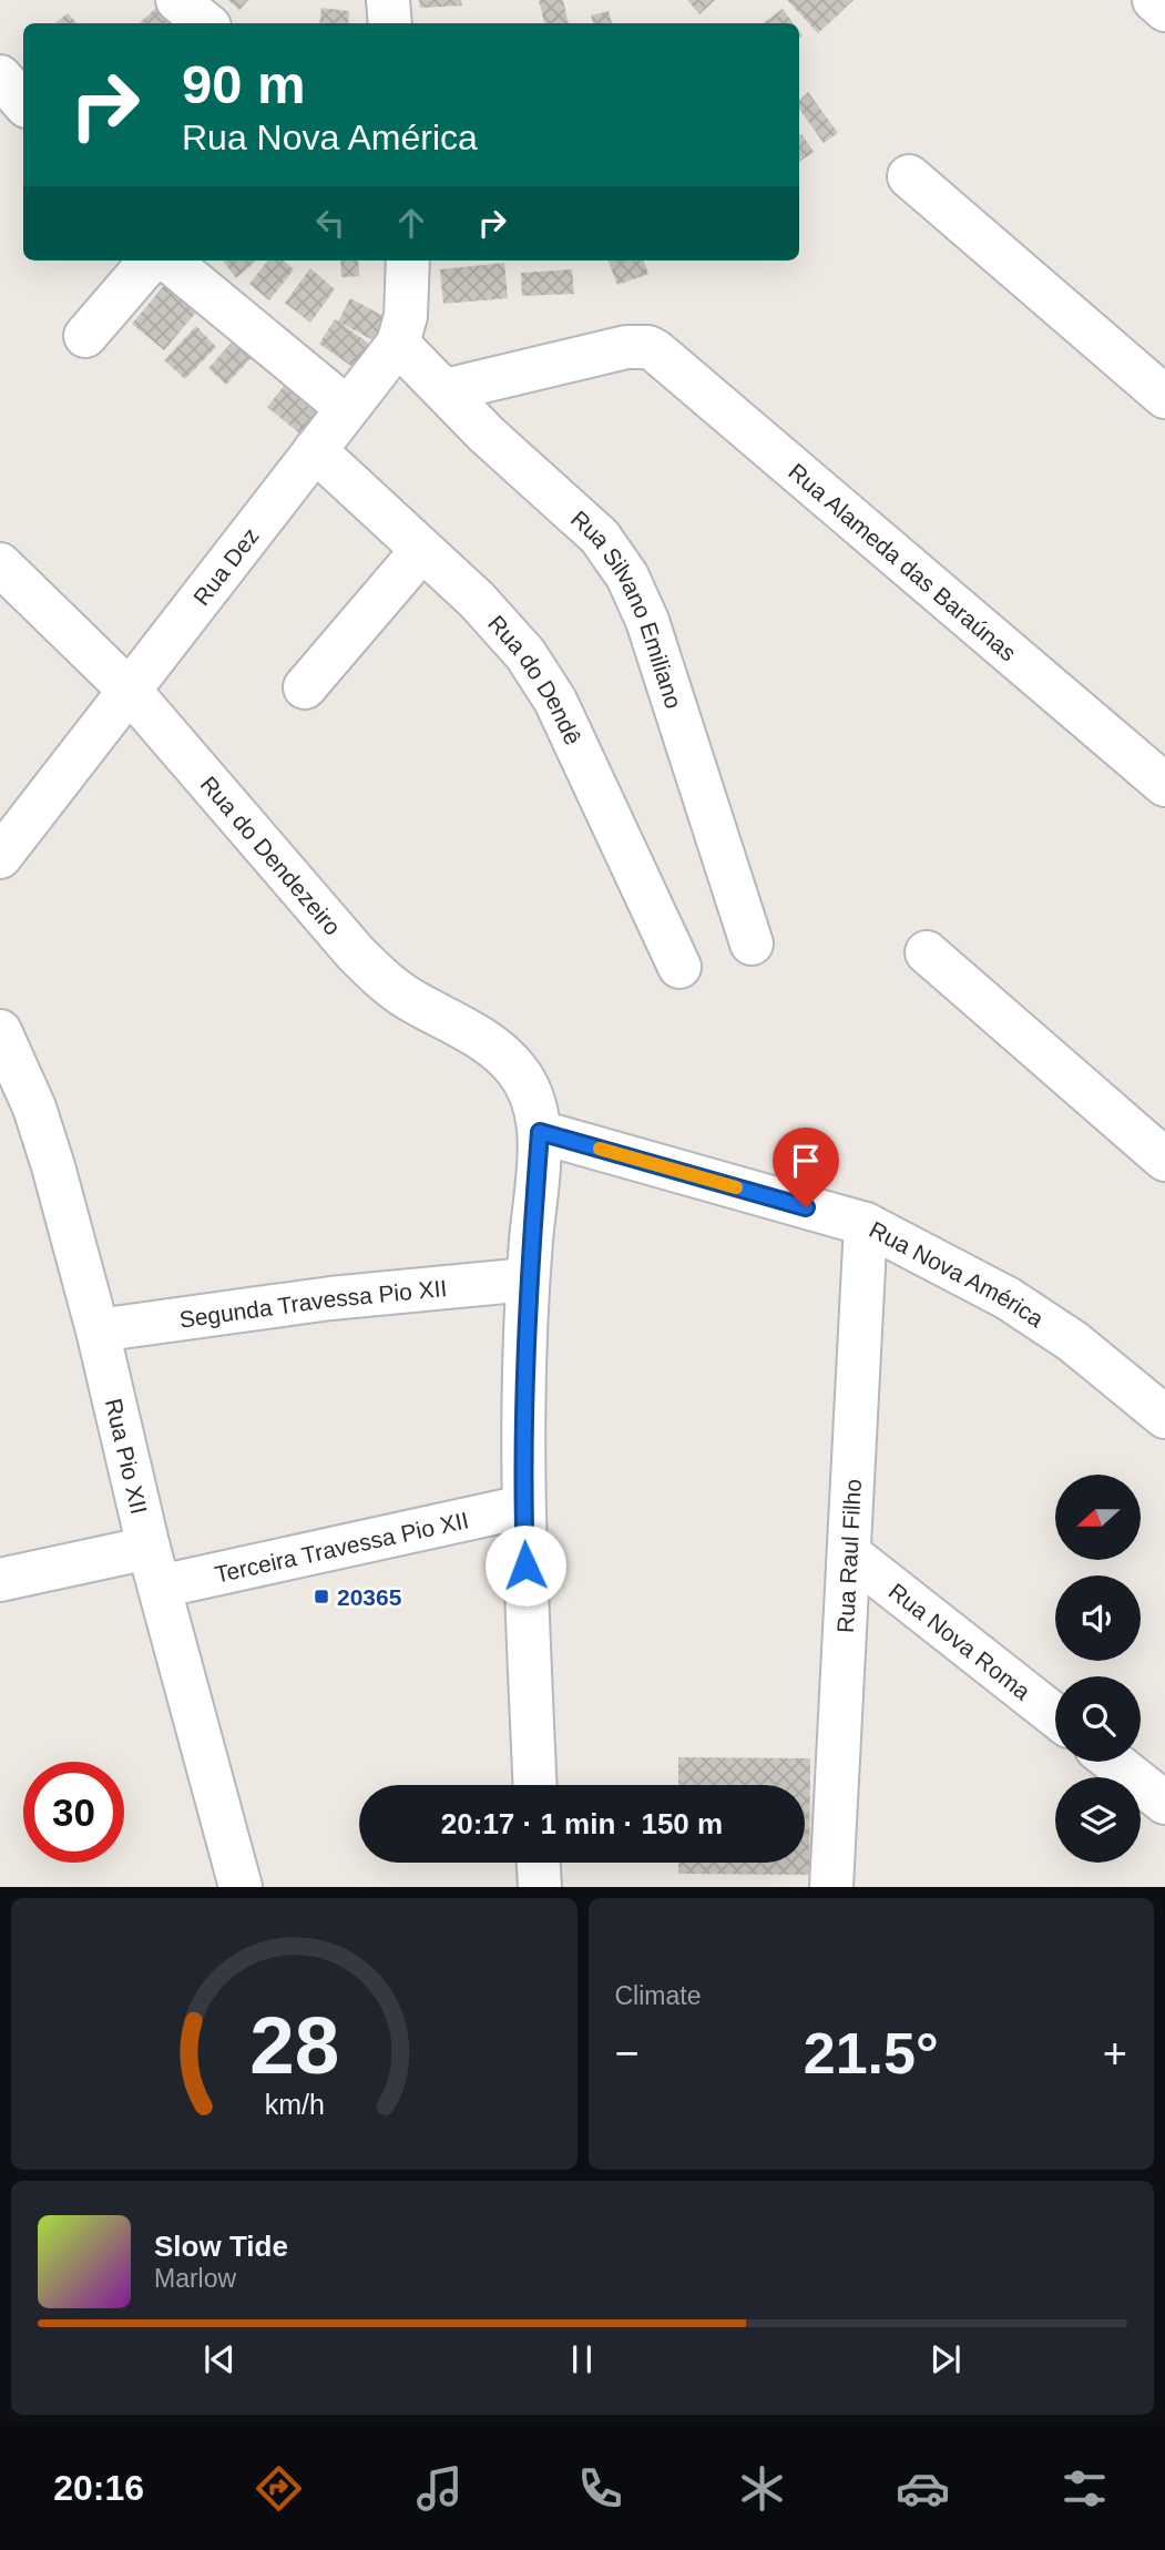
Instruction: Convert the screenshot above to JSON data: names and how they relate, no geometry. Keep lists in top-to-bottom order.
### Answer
{
  "streets": {
    "street": [
      "Rua Alameda das Baraúnas",
      "Rua Dez",
      "Rua Silvano Emiliano",
      "Rua do Dendê",
      "Rua do Dendezeiro",
      "Rua Nova América",
      "Segunda Travessa Pio XII",
      "Rua Pio XII",
      "Terceira Travessa Pio XII",
      "Rua Raul Filho",
      "Rua Nova Roma"
    ]
  },
  "crossings": [
    ["Rua Alameda das Baraúnas", "Rua Silvano Emiliano"],
    ["Rua Dez", "Rua Silvano Emiliano"],
    ["Rua Dez", "Rua do Dendê"],
    ["Rua Dez", "Rua do Dendezeiro"],
    ["Rua do Dendezeiro", "Rua Nova América"],
    ["Rua do Dendezeiro", "Segunda Travessa Pio XII"],
    ["Rua do Dendezeiro", "Terceira Travessa Pio XII"],
    ["Rua Nova América", "Rua Raul Filho"],
    ["Segunda Travessa Pio XII", "Rua Pio XII"],
    ["Rua Pio XII", "Terceira Travessa Pio XII"],
    ["Rua Raul Filho", "Rua Nova Roma"]
  ],
  "places": {
    "transit": ["20365"]
  },
  "north": "left",
  "page": {
    "turn": ["90 m", "Rua Nova América"],
    "limit": "30",
    "trip": "20:17 · 1 min · 150 m",
    "tile": "Climate",
    "heat": ["−", "21.5°", "+"],
    "song": ["Slow Tide", "Marlow"],
    "tabs": "20:16",
    "gauge": ["28", "km/h"]
  }
}
